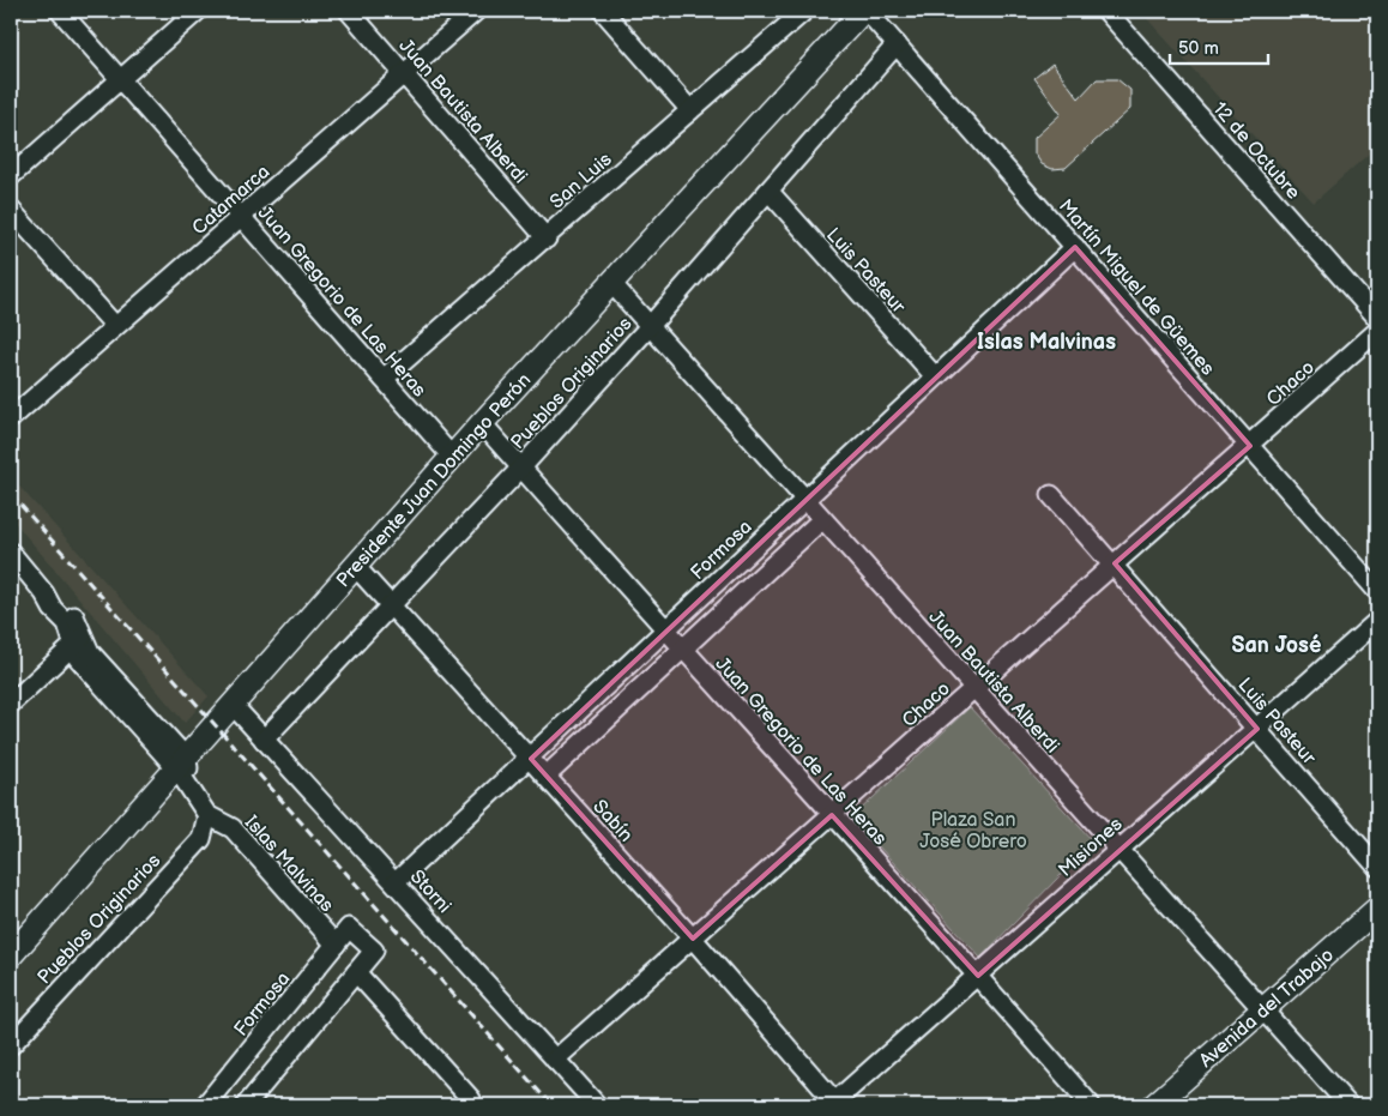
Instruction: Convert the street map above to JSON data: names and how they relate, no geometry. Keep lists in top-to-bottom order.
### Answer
{
  "streets": {
    "main road": ["Presidente Juan Domingo Perón", "Avenida del Trabajo"],
    "street": [
      "Juan Bautista Alberdi",
      "12 de Octubre",
      "San Luis",
      "Catamarca",
      "Luis Pasteur",
      "Martín Miguel de Güemes",
      "Juan Gregorio de Las Heras",
      "Pueblos Originarios",
      "Chaco",
      "Formosa",
      "Sabín",
      "Misiones",
      "Islas Malvinas",
      "Storni"
    ]
  },
  "crossings": [
    ["Juan Bautista Alberdi", "San Luis"],
    ["Juan Bautista Alberdi", "Catamarca"],
    ["Juan Bautista Alberdi", "Pueblos Originarios"],
    ["Juan Bautista Alberdi", "Chaco"],
    ["Juan Bautista Alberdi", "Presidente Juan Domingo Perón"],
    ["Juan Bautista Alberdi", "Formosa"],
    ["Juan Bautista Alberdi", "Misiones"],
    ["Juan Bautista Alberdi", "Avenida del Trabajo"],
    ["San Luis", "Juan Gregorio de Las Heras"],
    ["Catamarca", "Juan Gregorio de Las Heras"],
    ["Luis Pasteur", "Pueblos Originarios"],
    ["Luis Pasteur", "Chaco"],
    ["Luis Pasteur", "Formosa"],
    ["Luis Pasteur", "Misiones"],
    ["Martín Miguel de Güemes", "Pueblos Originarios"],
    ["Martín Miguel de Güemes", "Chaco"],
    ["Martín Miguel de Güemes", "Presidente Juan Domingo Perón"],
    ["Martín Miguel de Güemes", "Formosa"],
    ["Juan Gregorio de Las Heras", "Pueblos Originarios"],
    ["Juan Gregorio de Las Heras", "Chaco"],
    ["Juan Gregorio de Las Heras", "Presidente Juan Domingo Perón"],
    ["Juan Gregorio de Las Heras", "Formosa"],
    ["Juan Gregorio de Las Heras", "Misiones"],
    ["Pueblos Originarios", "Sabín"],
    ["Pueblos Originarios", "Islas Malvinas"],
    ["Pueblos Originarios", "Storni"],
    ["Chaco", "Sabín"],
    ["Chaco", "Storni"],
    ["Presidente Juan Domingo Perón", "Sabín"],
    ["Presidente Juan Domingo Perón", "Storni"],
    ["Formosa", "Sabín"],
    ["Formosa", "Islas Malvinas"],
    ["Formosa", "Storni"],
    ["Sabín", "Misiones"]
  ],
  "districts": ["Islas Malvinas", "San José"],
  "parks": ["Plaza San José Obrero"],
  "scale_bar": "50 m"
}
